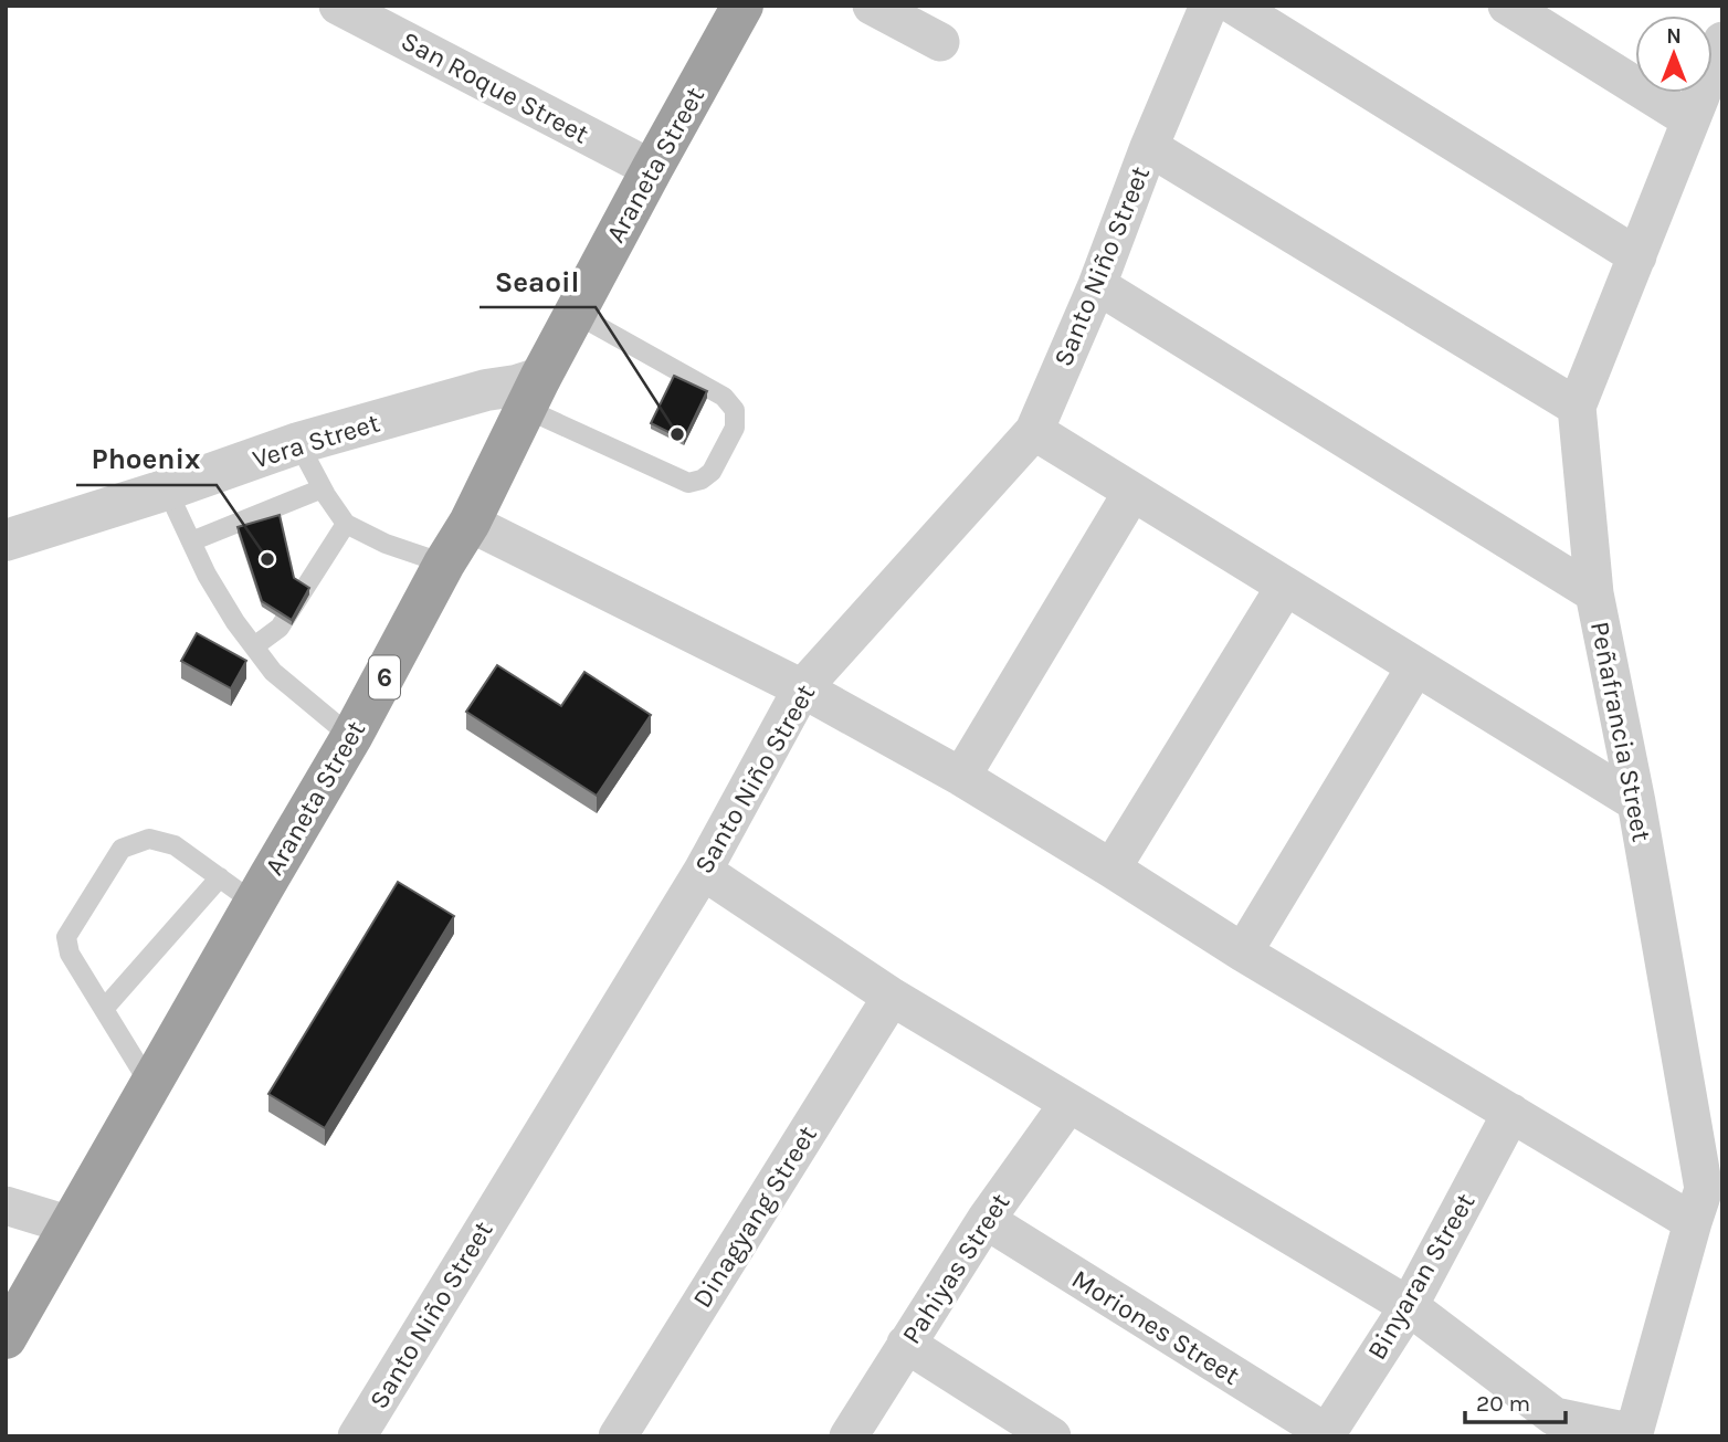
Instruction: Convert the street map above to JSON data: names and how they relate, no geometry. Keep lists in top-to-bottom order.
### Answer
{
  "streets": {
    "highway": ["Araneta Street", "6"],
    "street": [
      "San Roque Street",
      "Santo Niño Street",
      "Vera Street",
      "Peñafrancia Street",
      "Dinagyang Street",
      "Pahiyas Street",
      "Binyaran Street",
      "Moriones Street"
    ]
  },
  "crossings": [
    ["San Roque Street", "Araneta Street"],
    ["Araneta Street", "Vera Street"],
    ["Pahiyas Street", "Moriones Street"],
    ["Binyaran Street", "Moriones Street"]
  ],
  "places": ["Seaoil", "Phoenix"],
  "scale_bar": "20 m",
  "north": "top"
}
